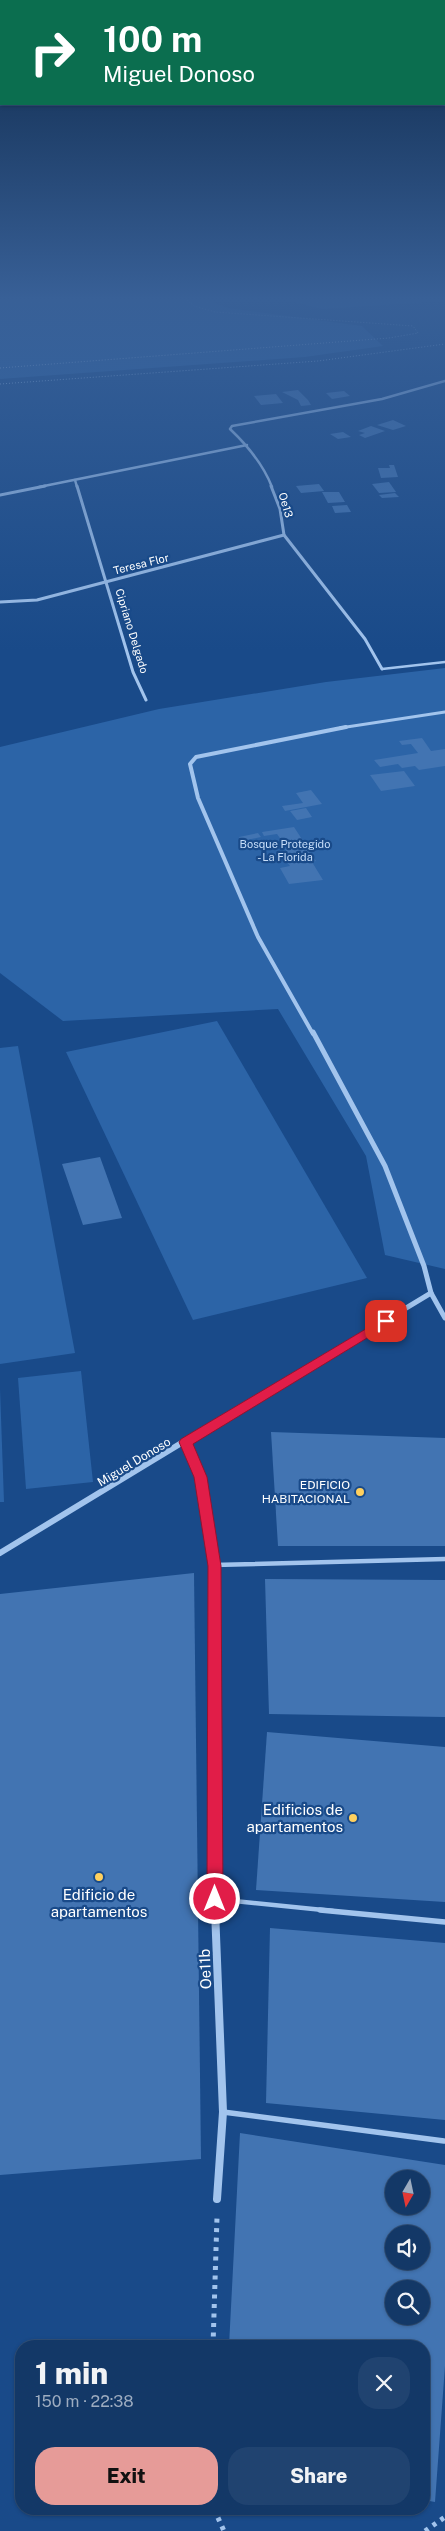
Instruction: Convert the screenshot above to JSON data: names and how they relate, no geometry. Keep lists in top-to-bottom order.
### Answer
{
  "streets": {
    "street": [
      "Oe13",
      "Teresa Flor",
      "Cipriano Delgado",
      "Miguel Donoso",
      "Oe11b"
    ]
  },
  "crossings": [
    ["Oe13", "Teresa Flor"],
    ["Teresa Flor", "Cipriano Delgado"],
    ["Miguel Donoso", "Oe11b"]
  ],
  "parks": ["Bosque Protegido - La Florida"],
  "places": ["EDIFICIO HABITACIONAL", "Edificios de apartamentos", "Edificio de apartamentos"],
  "north": "bottom",
  "page": {
    "turn": ["100 m", "Miguel Donoso"],
    "heading": ["1 min", "150 m · 22:38"],
    "buttons": ["Exit", "Share"]
  }
}
